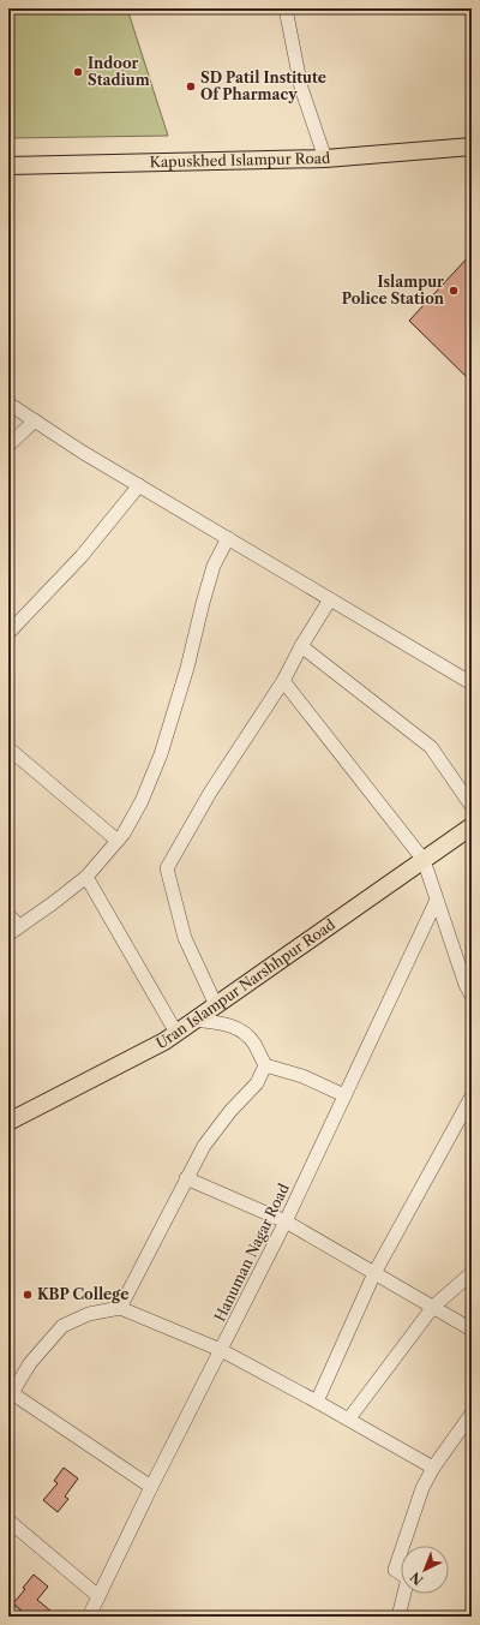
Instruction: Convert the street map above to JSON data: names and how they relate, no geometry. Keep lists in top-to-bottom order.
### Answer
{
  "streets": {
    "main road": ["Kapuskhed Islampur Road", "Uran Islampur Narshhpur Road"],
    "street": ["Hanuman Nagar Road"]
  },
  "places": [
    "Indoor Stadium",
    "SD Patil Institute Of Pharmacy",
    "Islampur Police Station",
    "KBP College"
  ],
  "north": "bottom left"
}
